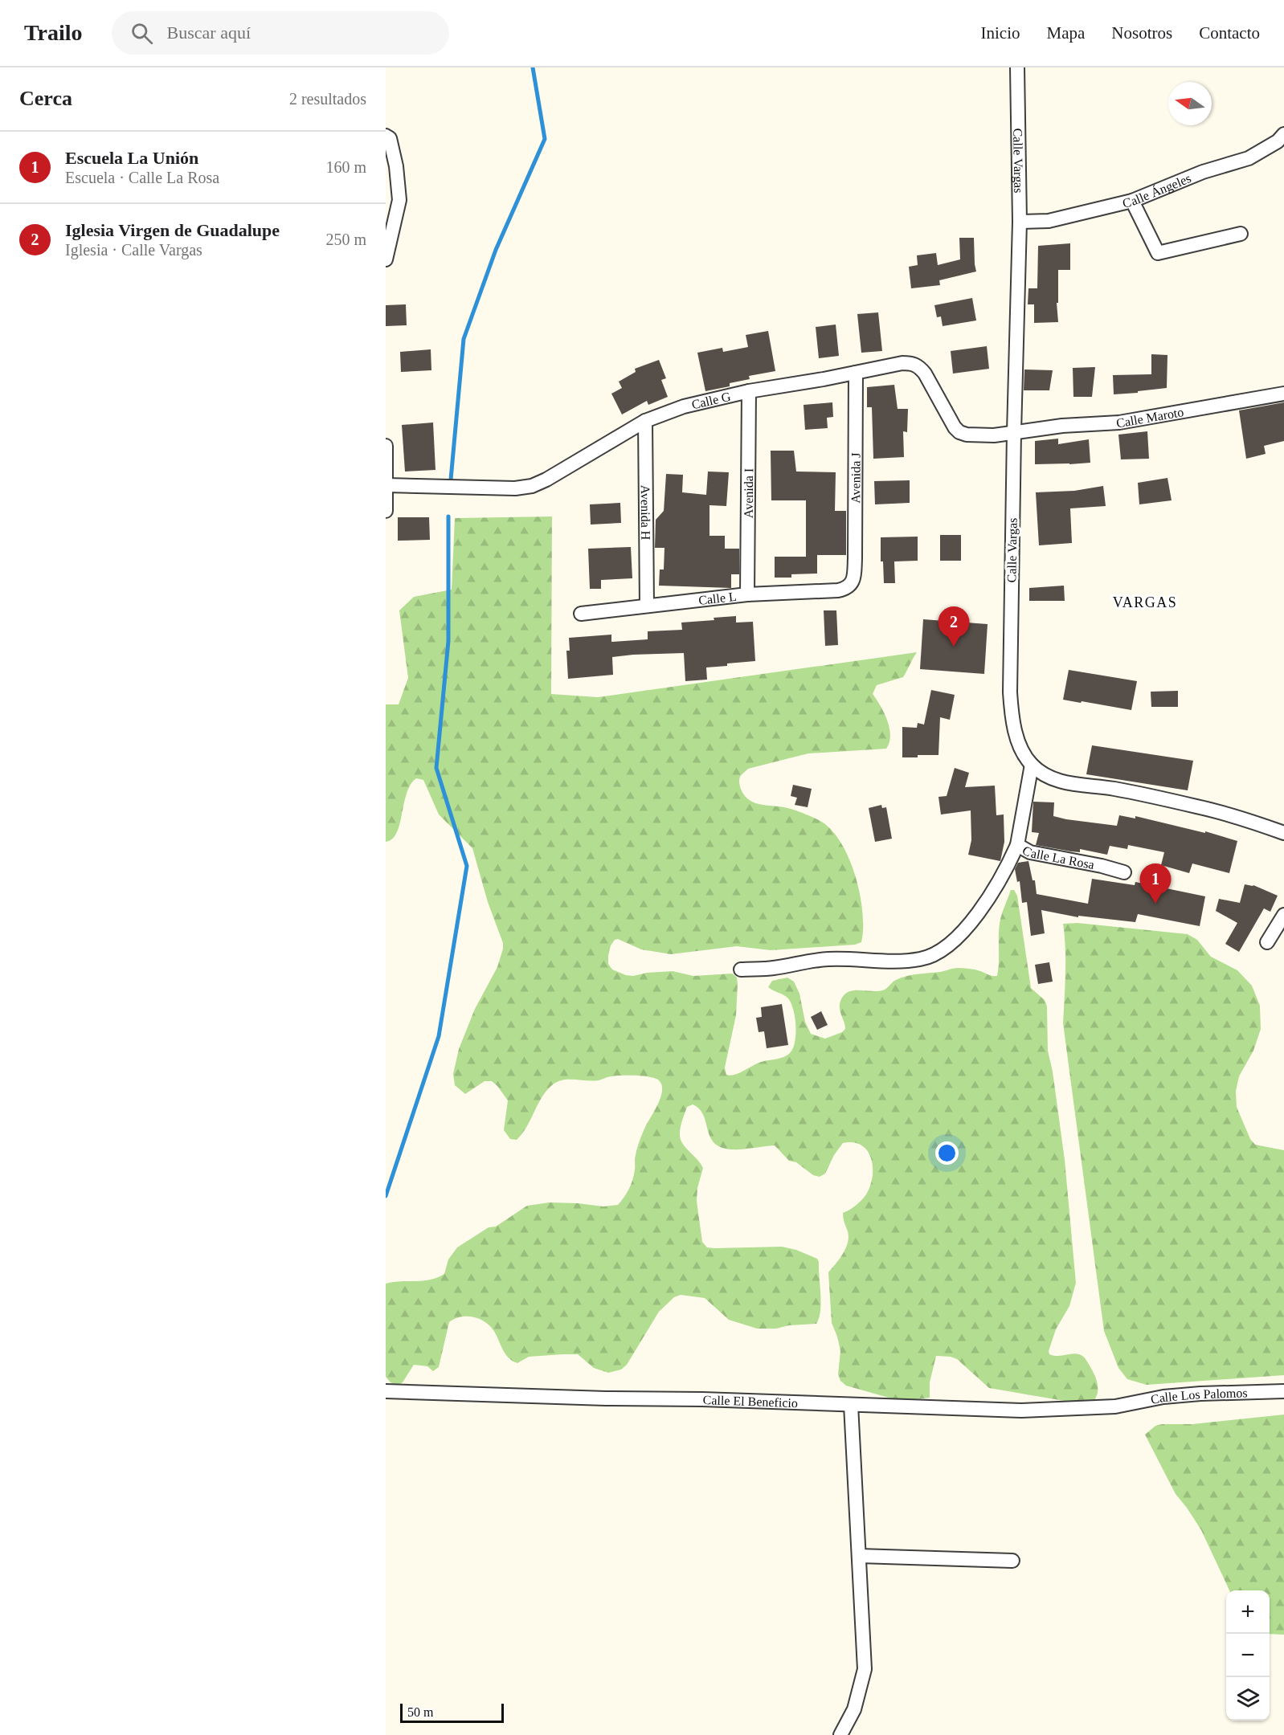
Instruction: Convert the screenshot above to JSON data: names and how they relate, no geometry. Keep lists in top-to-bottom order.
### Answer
{
  "streets": {
    "street": [
      "Calle Vargas",
      "Calle Ángeles",
      "Calle G",
      "Calle Maroto",
      "Avenida J",
      "Avenida I",
      "Avenida H",
      "Calle L",
      "Calle La Rosa",
      "Calle Los Palomos",
      "Calle El Beneficio"
    ]
  },
  "crossings": [
    ["Calle Vargas", "Calle Ángeles"],
    ["Calle Vargas", "Calle G"],
    ["Calle Vargas", "Calle Maroto"],
    ["Calle Vargas", "Calle La Rosa"],
    ["Calle G", "Calle Maroto"],
    ["Calle G", "Avenida J"],
    ["Calle G", "Avenida I"],
    ["Calle G", "Avenida H"],
    ["Avenida J", "Calle L"],
    ["Avenida I", "Calle L"],
    ["Avenida H", "Calle L"],
    ["Calle Los Palomos", "Calle El Beneficio"]
  ],
  "districts": ["VARGAS"],
  "scale_bar": "50 m",
  "north": "left",
  "page": {
    "header": "Trailo",
    "search": "Buscar aquí",
    "nav": [
      "Inicio",
      "Mapa",
      "Nosotros",
      "Contacto"
    ],
    "heading": ["Cerca", "2 resultados"],
    "list": [
      {
        "mark": "1",
        "name": "Escuela La Unión",
        "note": "Escuela · Calle La Rosa",
        "value": "160 m"
      },
      {
        "mark": "2",
        "name": "Iglesia Virgen de Guadalupe",
        "note": "Iglesia · Calle Vargas",
        "value": "250 m"
      }
    ],
    "pins": ["2", "1"],
    "map_buttons": ["+", "−"],
    "scale": "50 m"
  }
}
